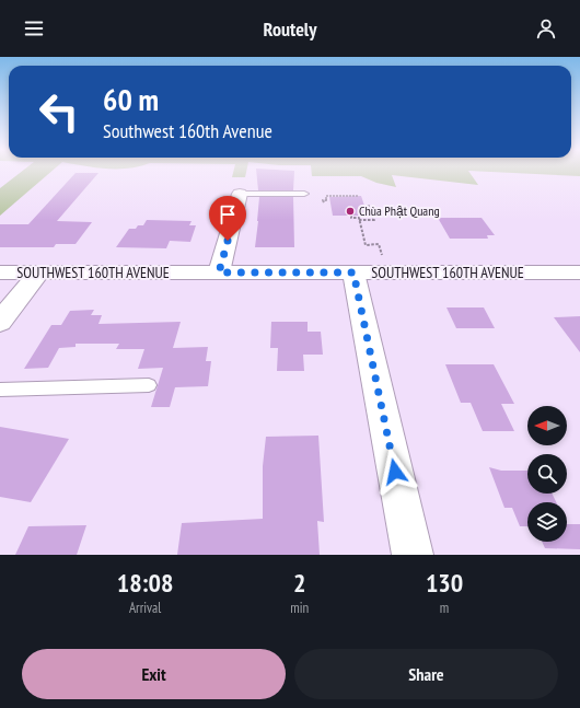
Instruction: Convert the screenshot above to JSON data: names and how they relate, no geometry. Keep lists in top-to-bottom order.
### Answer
{
  "streets": {
    "street": ["SOUTHWEST 160TH AVENUE"]
  },
  "places": ["Chùa Phật Quang"],
  "north": "left",
  "page": {
    "header": "Routely",
    "turn": ["60 m", "Southwest 160th Avenue"],
    "eta": [
      "18:08",
      "Arrival",
      "2",
      "min",
      "130",
      "m"
    ],
    "buttons": ["Exit", "Share"]
  }
}
